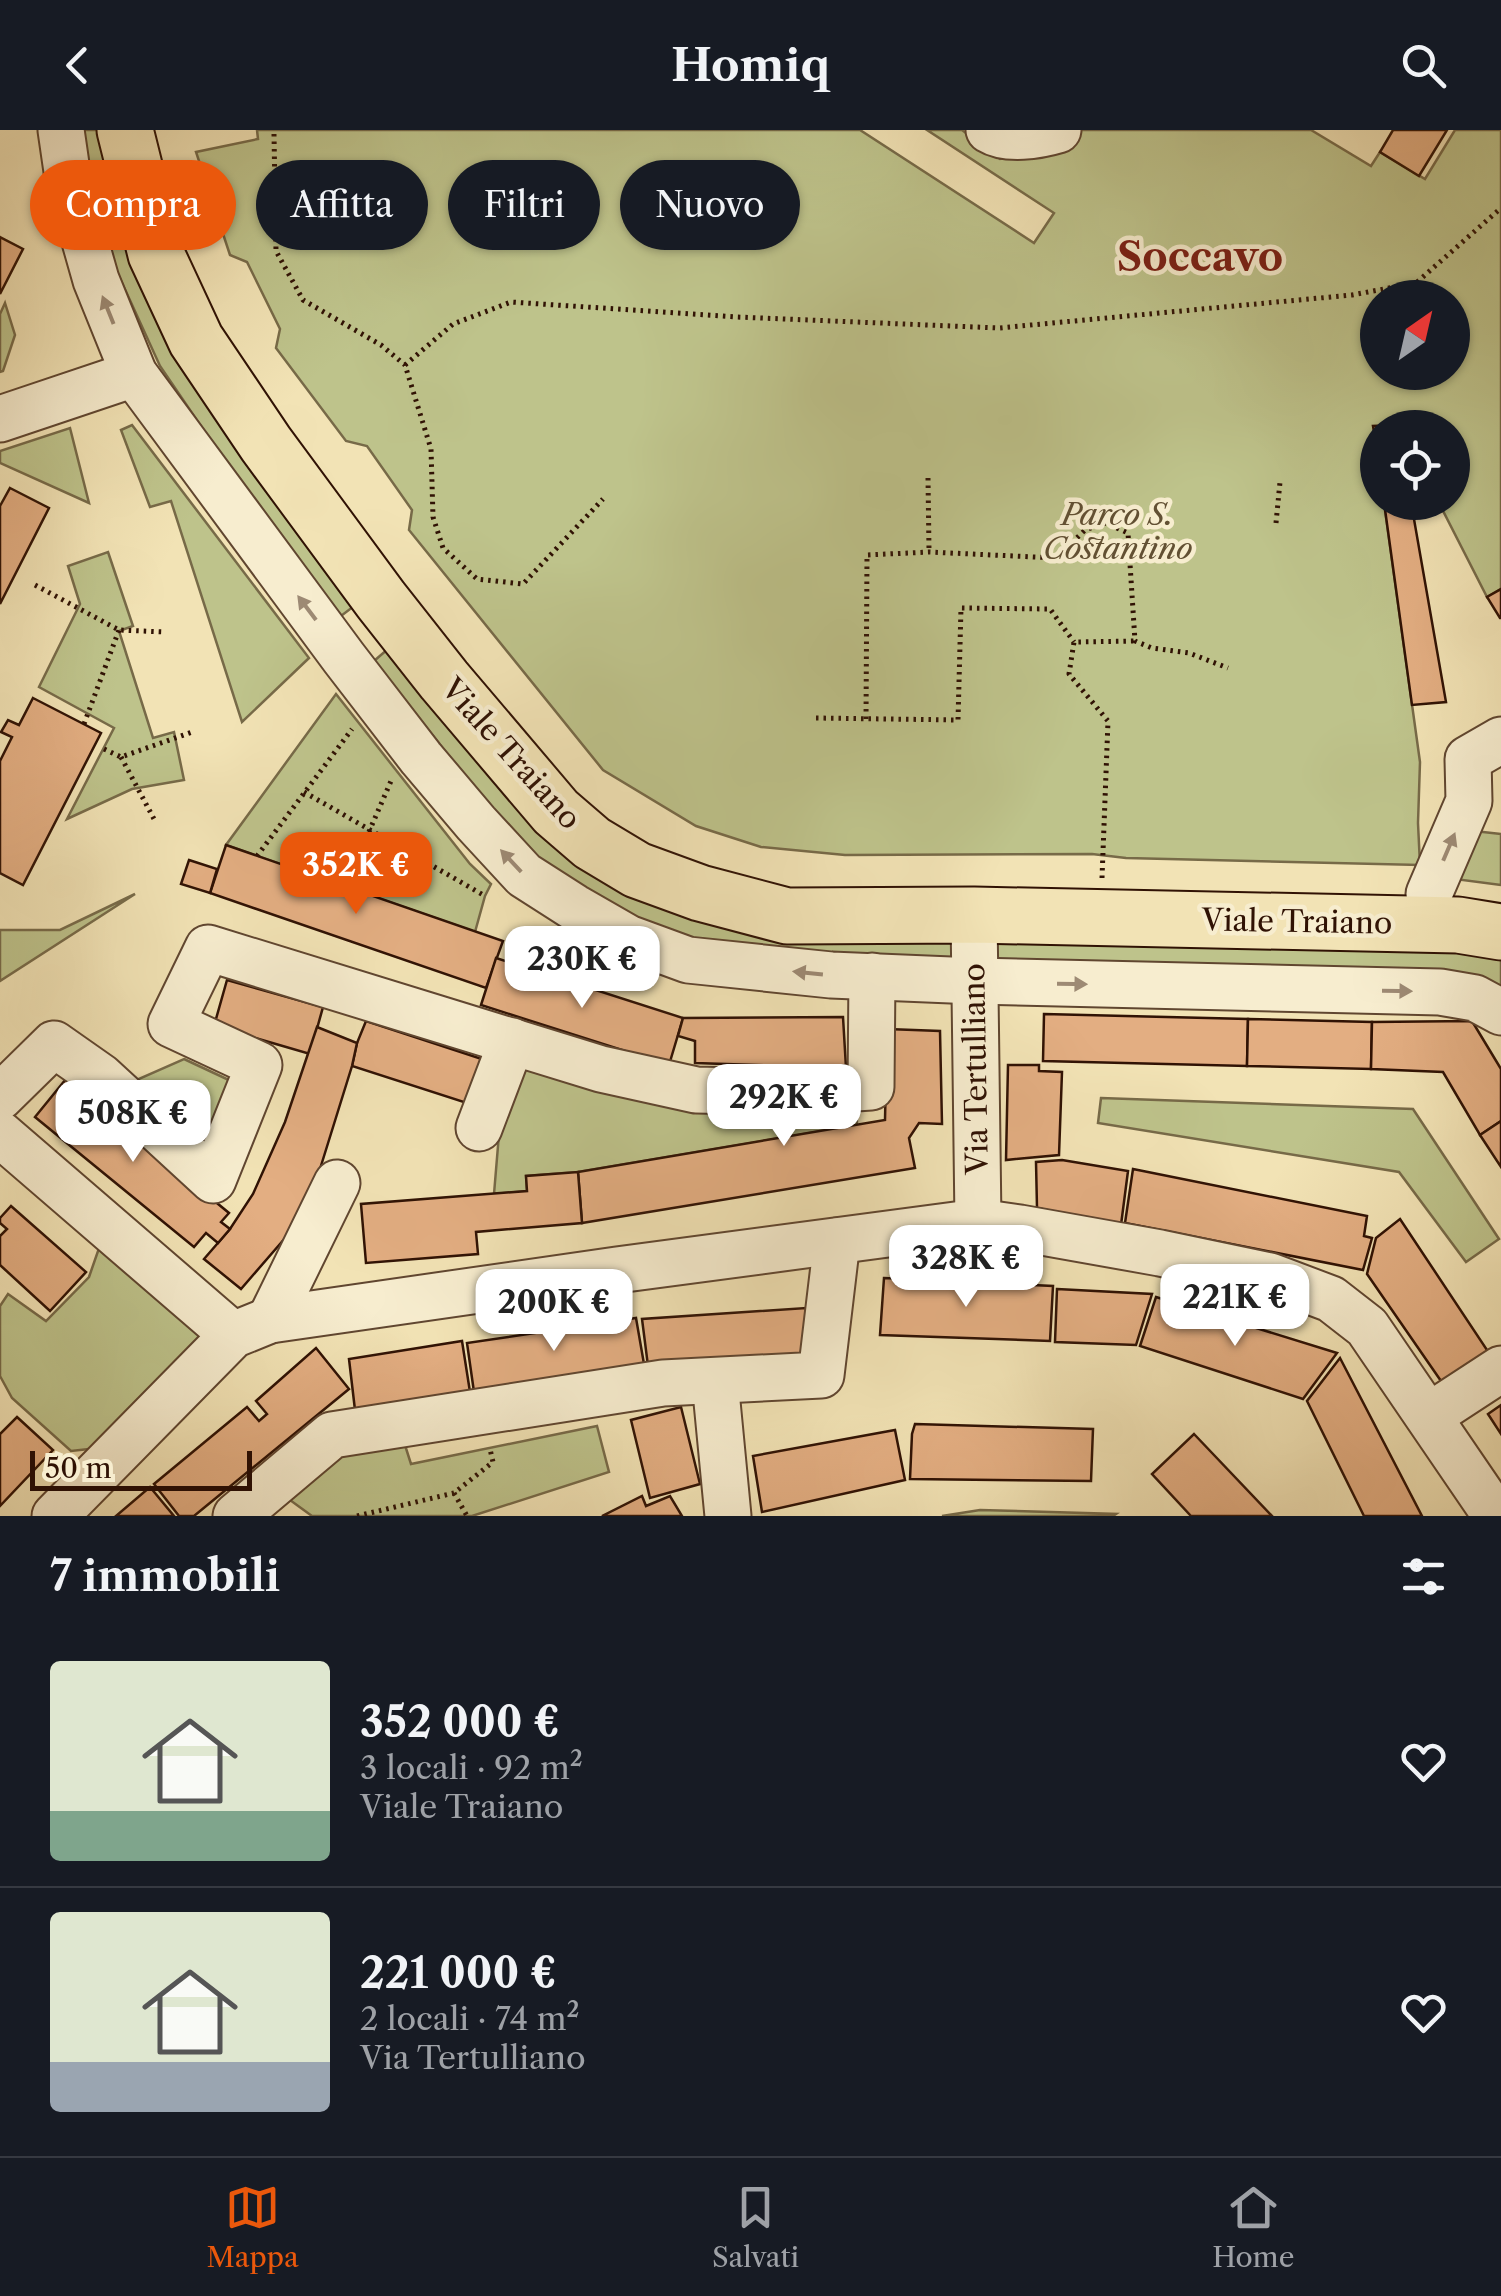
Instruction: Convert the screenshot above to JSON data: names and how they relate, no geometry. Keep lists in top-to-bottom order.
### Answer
{
  "streets": {
    "main road": ["Viale Traiano"],
    "street": ["Via Tertulliano"]
  },
  "crossings": [
    ["Viale Traiano", "Via Tertulliano"]
  ],
  "districts": ["Soccavo"],
  "parks": ["Parco S. Costantino"],
  "scale_bar": "50 m",
  "north": "top right",
  "page": {
    "header": "Homiq",
    "chip": [
      "Compra",
      "Affitta",
      "Filtri",
      "Nuovo"
    ],
    "price": [
      "352K €",
      "230K €",
      "292K €",
      "508K €",
      "328K €",
      "221K €",
      "200K €"
    ],
    "scale": "50 m",
    "heading": "7 immobili",
    "list": [
      {
        "name": "352 000 €",
        "note": "3 locali · 92 m² · Viale Traiano"
      },
      {
        "name": "221 000 €",
        "note": "2 locali · 74 m² · Via Tertulliano"
      }
    ],
    "tabs": ["Mappa", "Salvati", "Home"]
  }
}
